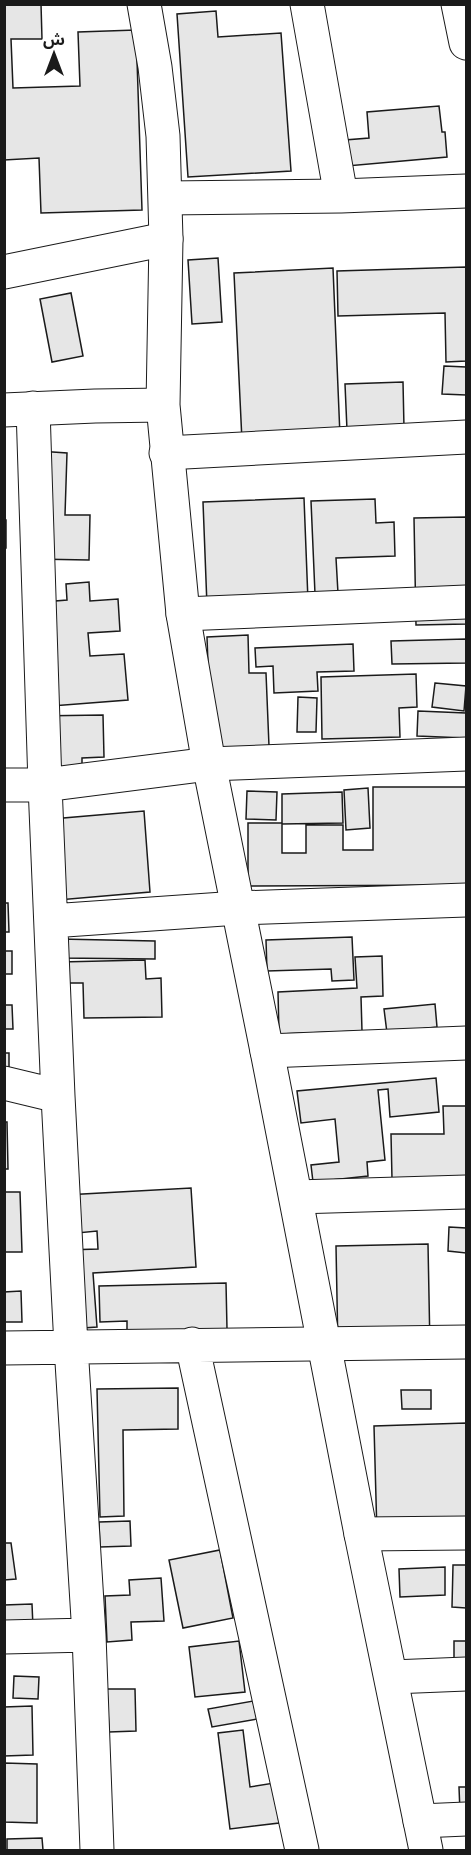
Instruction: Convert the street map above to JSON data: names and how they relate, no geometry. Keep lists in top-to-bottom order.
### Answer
{
  "north": "top"
}
